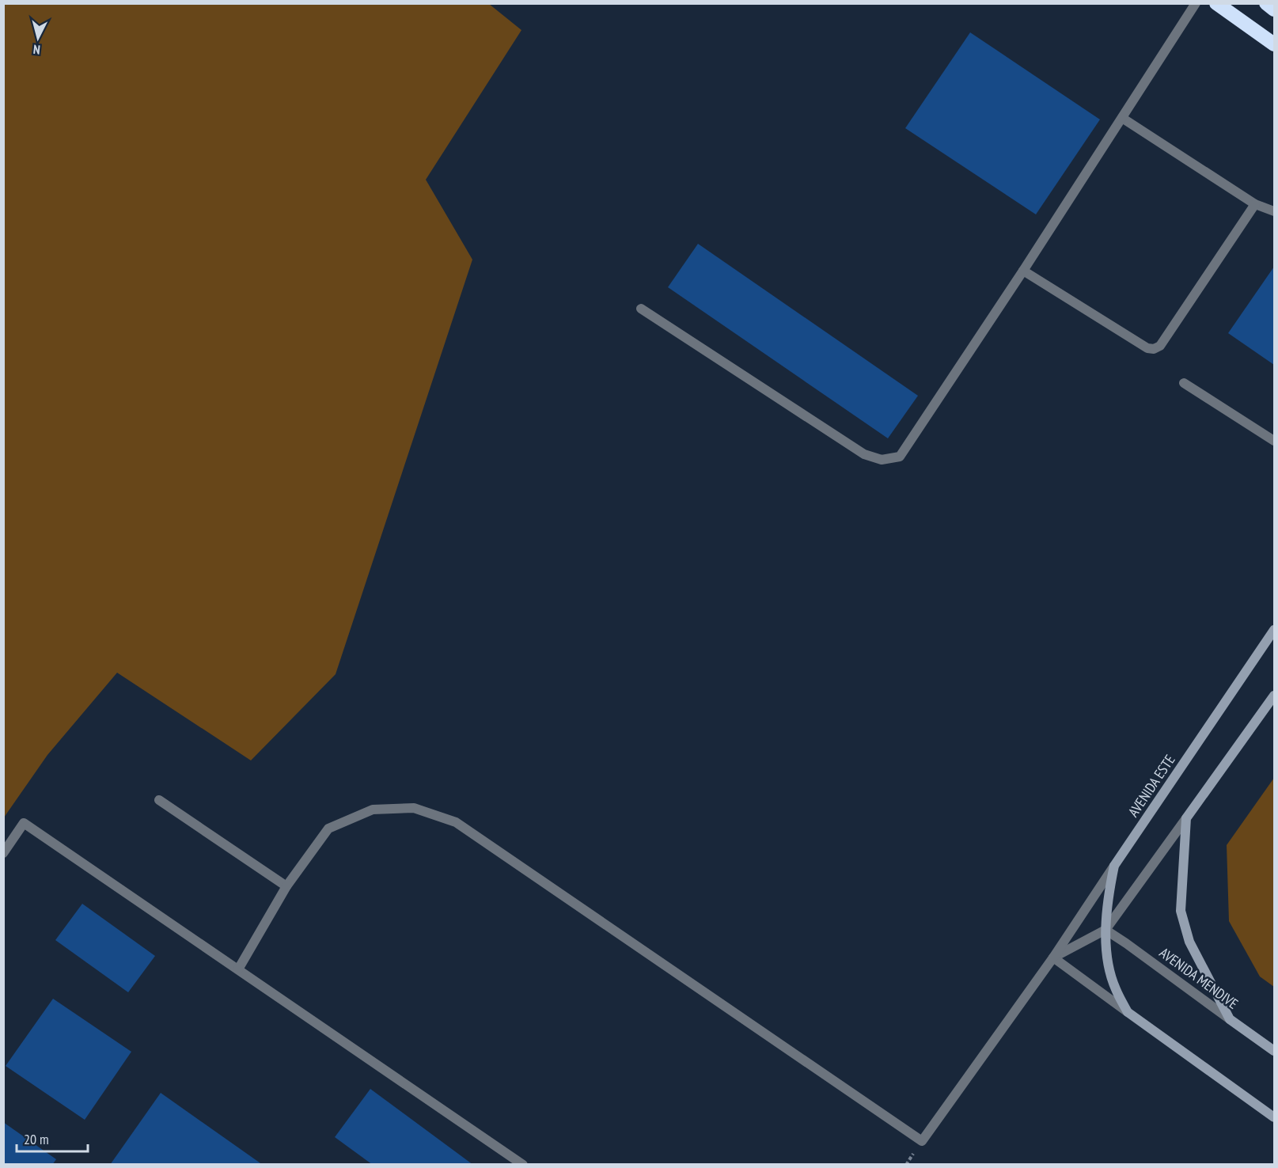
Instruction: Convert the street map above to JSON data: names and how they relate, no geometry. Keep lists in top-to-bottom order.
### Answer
{
  "streets": {
    "street": ["AVENIDA ESTE", "AVENIDA MENDIVE"]
  },
  "crossings": [
    ["AVENIDA ESTE", "AVENIDA MENDIVE"]
  ],
  "scale_bar": "20 m",
  "north": "bottom"
}
